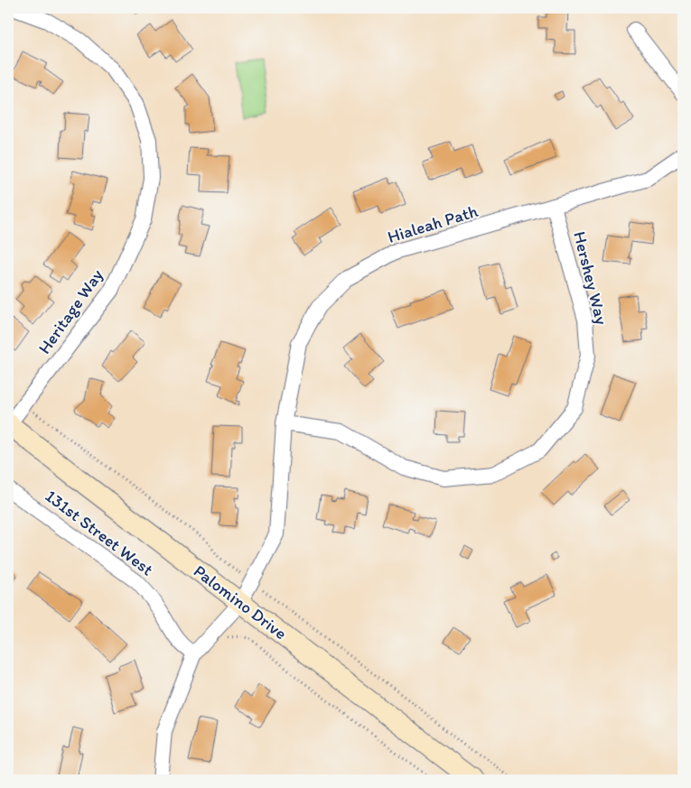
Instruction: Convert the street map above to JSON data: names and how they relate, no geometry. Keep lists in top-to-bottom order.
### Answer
{
  "streets": {
    "street": [
      "Hialeah Path",
      "Hershey Way",
      "Heritage Way",
      "131st Street West",
      "Palomino Drive"
    ]
  },
  "crossings": [
    ["Hialeah Path", "Hershey Way"],
    ["Hialeah Path", "Palomino Drive"],
    ["Heritage Way", "Palomino Drive"]
  ]
}
